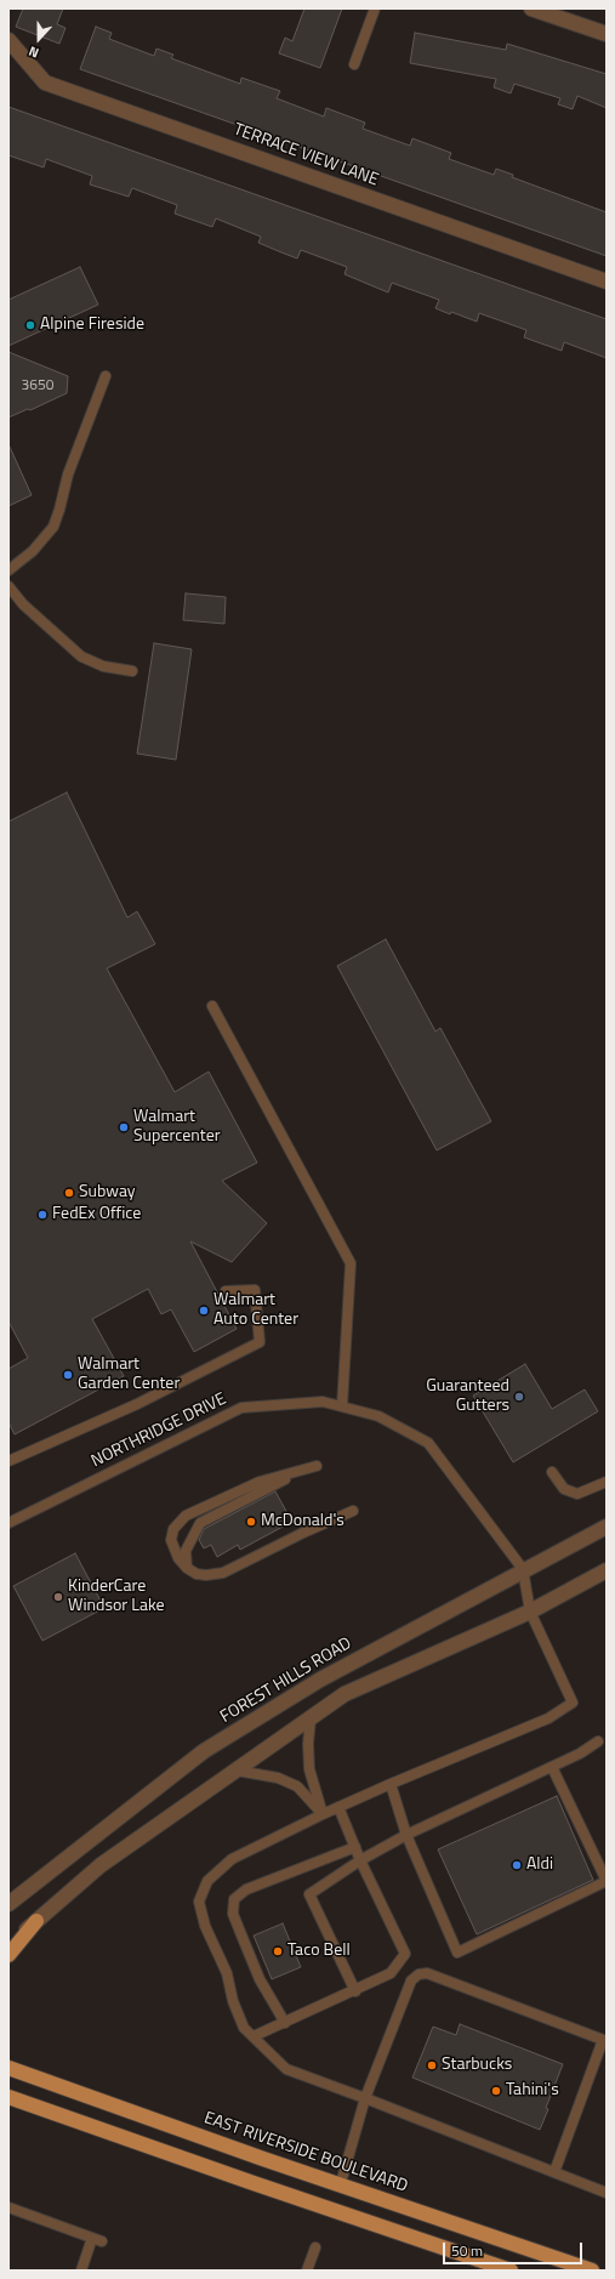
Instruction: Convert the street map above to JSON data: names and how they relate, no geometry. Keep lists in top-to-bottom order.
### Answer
{
  "streets": {
    "main road": ["EAST RIVERSIDE BOULEVARD"],
    "street": ["TERRACE VIEW LANE", "FOREST HILLS ROAD"],
    "lane": ["NORTHRIDGE DRIVE"]
  },
  "crossings": [
    ["NORTHRIDGE DRIVE", "FOREST HILLS ROAD"]
  ],
  "places": [
    "Alpine Fireside",
    "Walmart Supercenter",
    "Subway",
    "FedEx Office",
    "Walmart Auto Center",
    "Walmart Garden Center",
    "Guaranteed Gutters",
    "McDonald's",
    "KinderCare Windsor Lake",
    "Aldi",
    "Taco Bell",
    "Starbucks",
    "Tahini's"
  ],
  "house_numbers": ["3650"],
  "scale_bar": "50 m",
  "north": "bottom"
}
